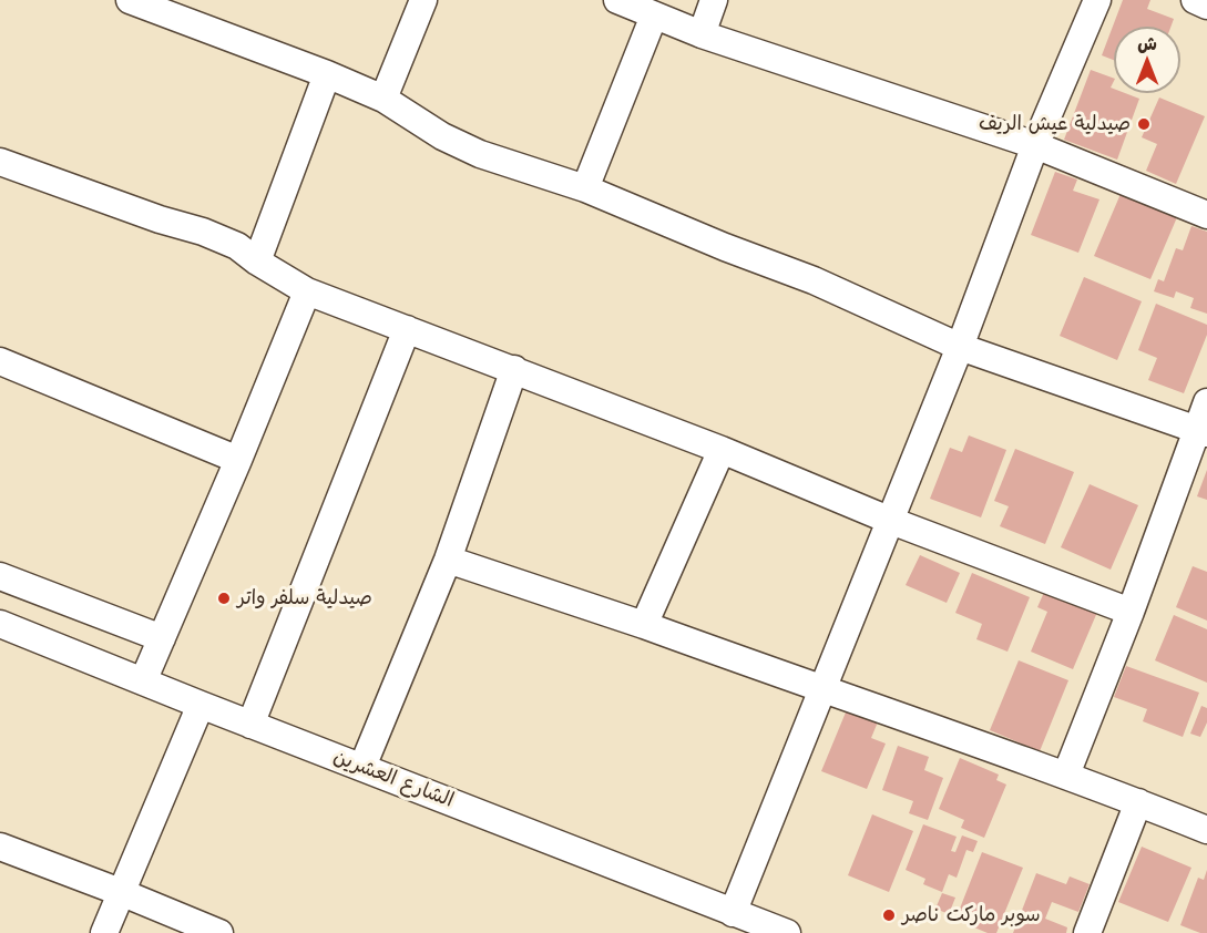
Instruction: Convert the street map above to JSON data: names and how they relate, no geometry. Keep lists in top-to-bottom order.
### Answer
{
  "streets": {
    "street": ["الشارع العشرين"]
  },
  "places": ["صيدلية عيش الريف", "صيدلية سلفر واتر", "سوبر ماركت ناصر"],
  "north": "top"
}
